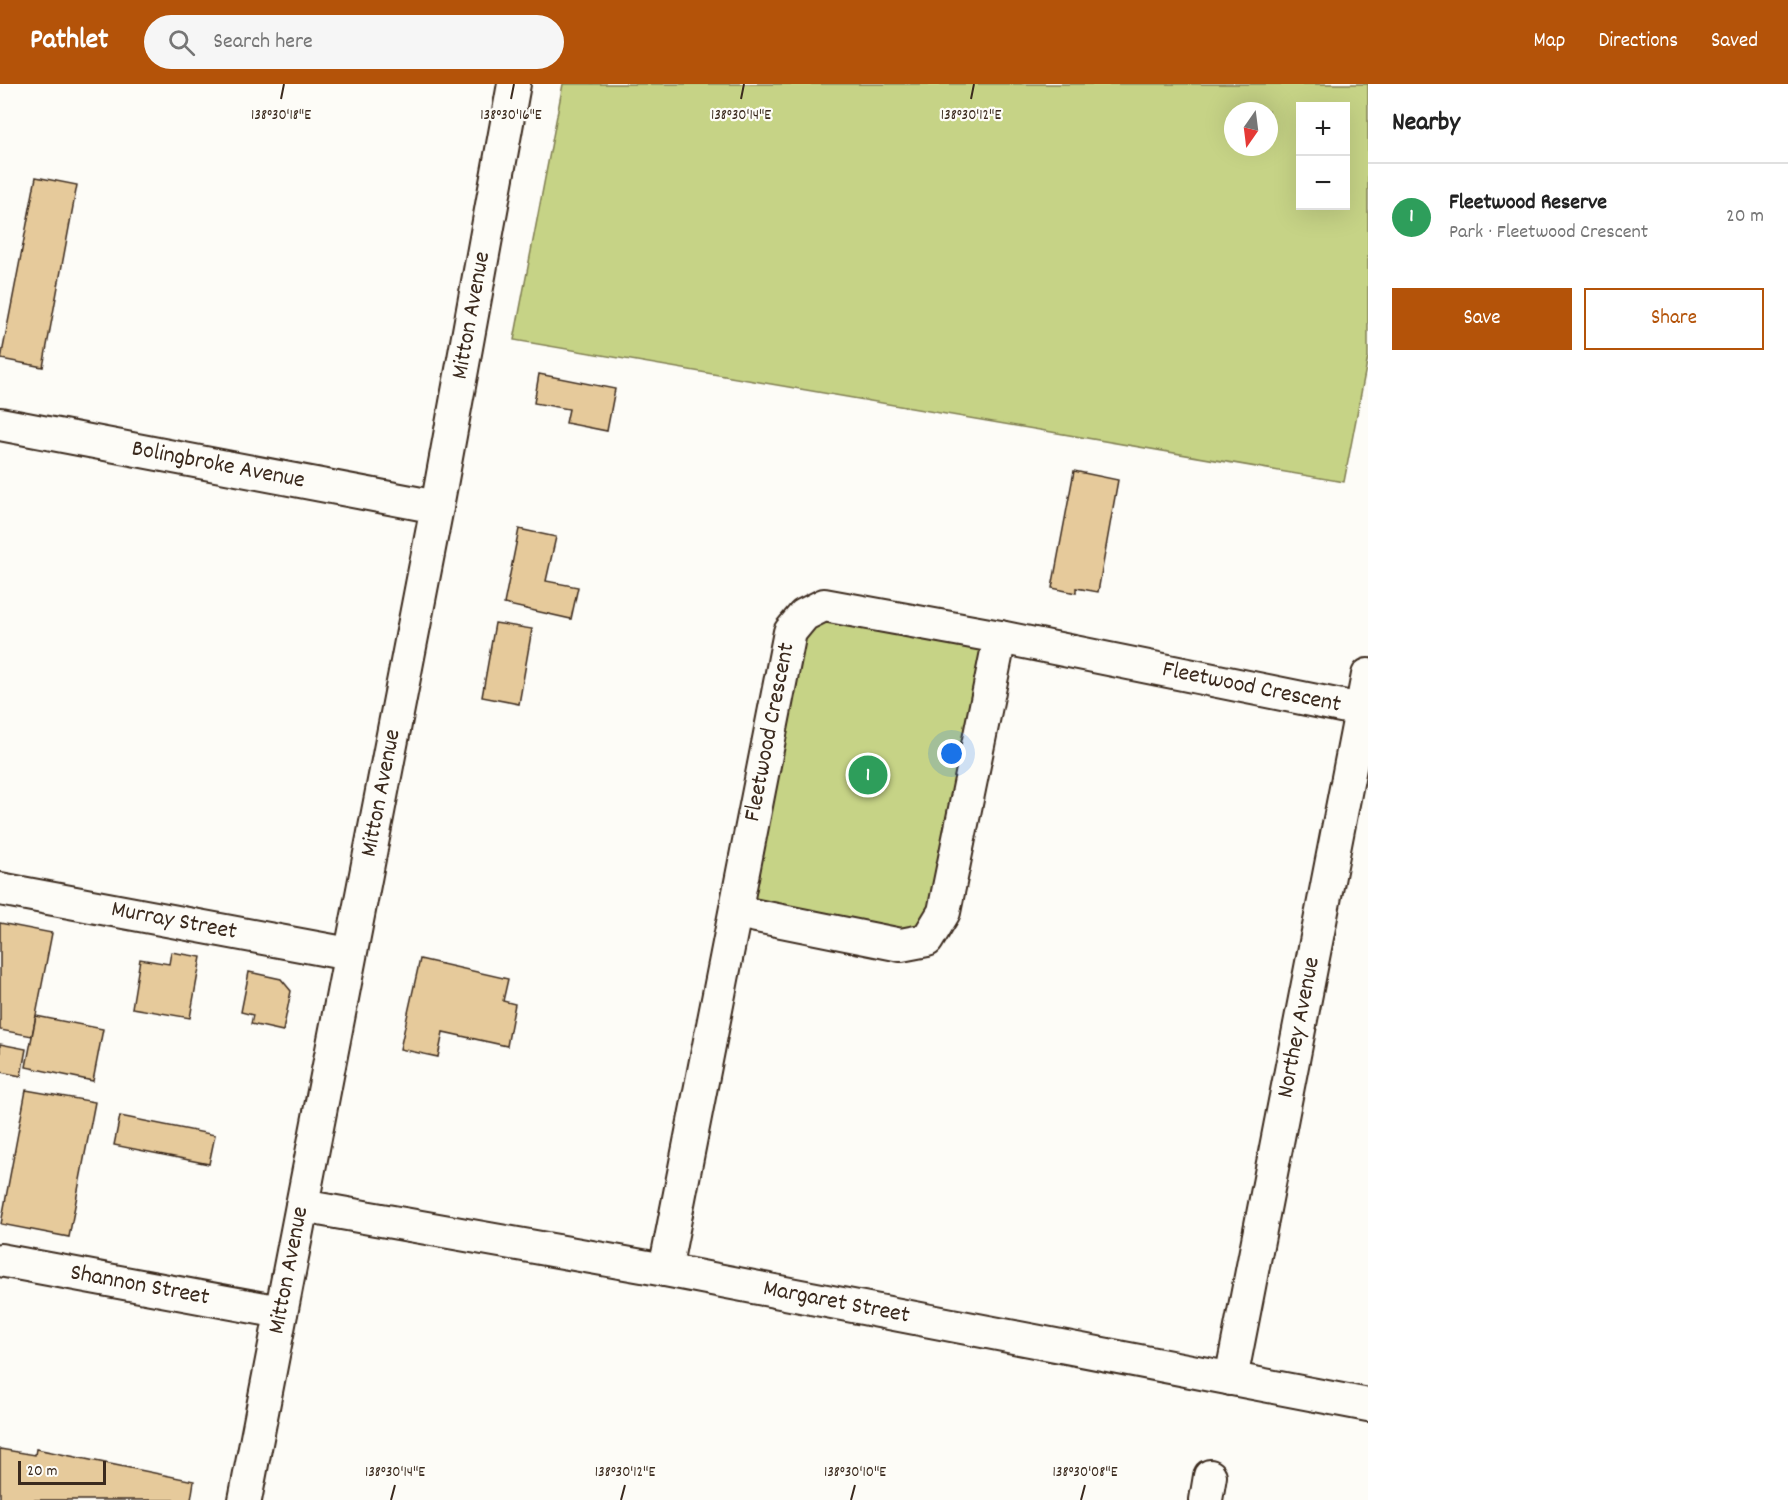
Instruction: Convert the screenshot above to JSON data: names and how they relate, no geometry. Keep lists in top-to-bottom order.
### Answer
{
  "streets": {
    "street": [
      "Mitton Avenue",
      "Bolingbroke Avenue",
      "Fleetwood Crescent",
      "Murray Street",
      "Northey Avenue",
      "Shannon Street",
      "Margaret Street"
    ]
  },
  "crossings": [
    ["Mitton Avenue", "Bolingbroke Avenue"],
    ["Mitton Avenue", "Murray Street"],
    ["Mitton Avenue", "Shannon Street"],
    ["Mitton Avenue", "Margaret Street"],
    ["Fleetwood Crescent", "Northey Avenue"],
    ["Fleetwood Crescent", "Margaret Street"],
    ["Northey Avenue", "Margaret Street"]
  ],
  "scale_bar": "20 m",
  "north": "bottom",
  "page": {
    "header": "Pathlet",
    "search": "Search here",
    "nav": ["Map", "Directions", "Saved"],
    "heading": "Nearby",
    "map_buttons": ["+", "−"],
    "list": [
      {
        "mark": "1",
        "name": "Fleetwood Reserve",
        "note": "Park · Fleetwood Crescent",
        "value": "20 m"
      }
    ],
    "buttons": ["Save", "Share"],
    "pins": "1",
    "scale": "20 m"
  },
  "coordinates": [
    "138°30'18\"E",
    "138°30'16\"E",
    "138°30'14\"E",
    "138°30'12\"E",
    "138°30'10\"E",
    "138°30'08\"E"
  ]
}
